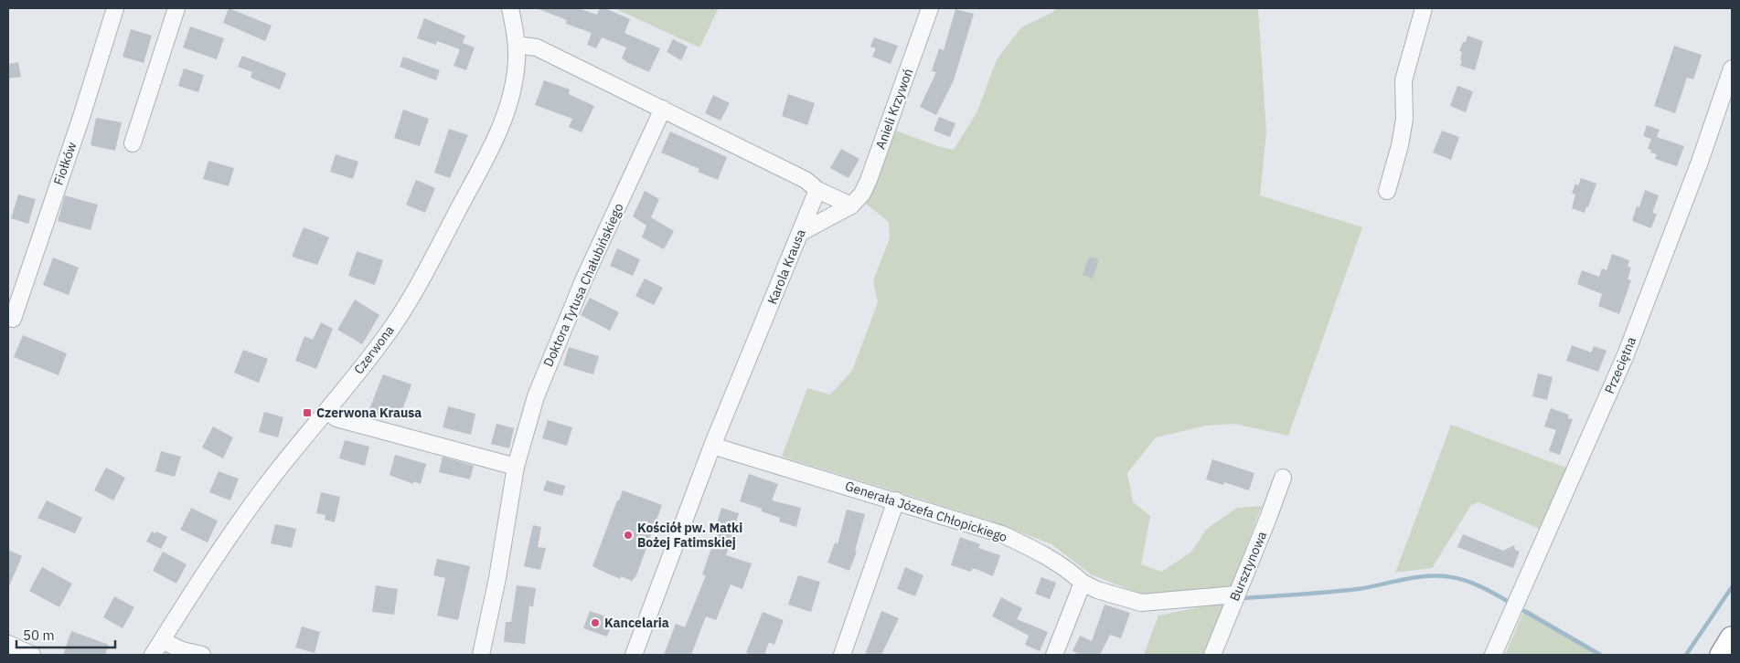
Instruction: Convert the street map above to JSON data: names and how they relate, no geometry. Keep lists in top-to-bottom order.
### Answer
{
  "streets": {
    "street": [
      "Anieli Krzywoń",
      "Fiołków",
      "Karola Krausa",
      "Doktora Tytusa Chałubińskiego",
      "Czerwona",
      "Przeciętna",
      "Generała Józefa Chłopickiego",
      "Bursztynowa"
    ]
  },
  "crossings": [
    ["Anieli Krzywoń", "Karola Krausa"],
    ["Karola Krausa", "Generała Józefa Chłopickiego"],
    ["Generała Józefa Chłopickiego", "Bursztynowa"]
  ],
  "places": {
    "transit": ["Czerwona Krausa"],
    "other": ["Kościół pw. Matki Bożej Fatimskiej", "Kancelaria"]
  },
  "scale_bar": "50 m"
}
